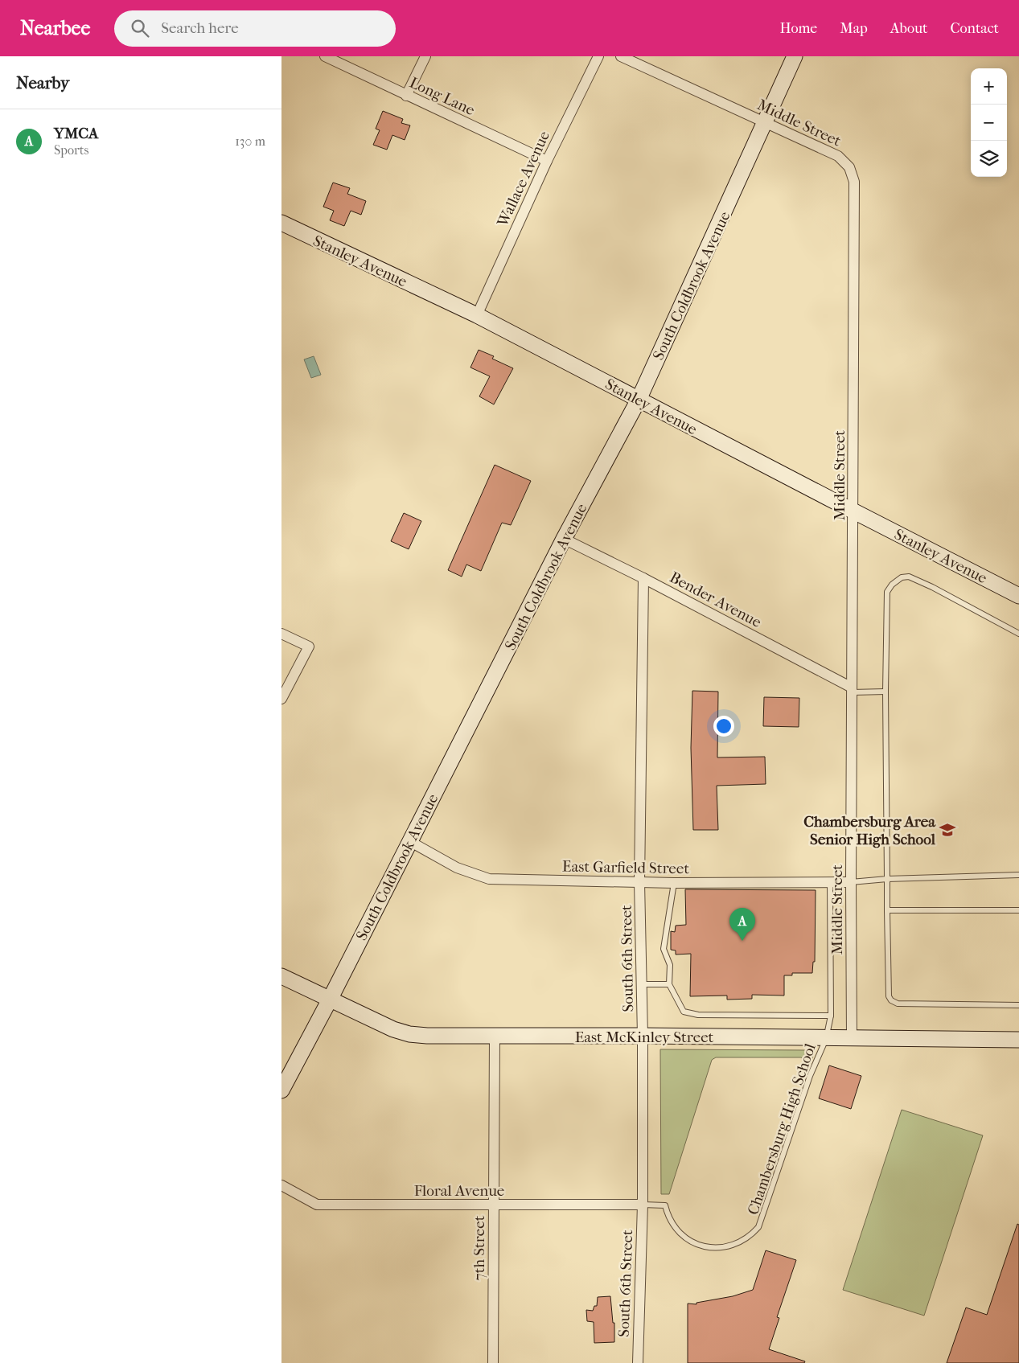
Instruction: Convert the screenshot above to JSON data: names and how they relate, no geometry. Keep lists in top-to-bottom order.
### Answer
{
  "streets": {
    "street": [
      "Long Lane",
      "Middle Street",
      "Wallace Avenue",
      "Stanley Avenue",
      "South Coldbrook Avenue",
      "Bender Avenue",
      "East Garfield Street",
      "South 6th Street",
      "East McKinley Street",
      "Floral Avenue",
      "7th Street"
    ],
    "lane": ["Chambersburg High School"]
  },
  "crossings": [
    ["Long Lane", "Wallace Avenue"],
    ["Middle Street", "Stanley Avenue"],
    ["Middle Street", "South Coldbrook Avenue"],
    ["Middle Street", "Bender Avenue"],
    ["Middle Street", "East Garfield Street"],
    ["Middle Street", "East McKinley Street"],
    ["Wallace Avenue", "Stanley Avenue"],
    ["Stanley Avenue", "South Coldbrook Avenue"],
    ["South Coldbrook Avenue", "Bender Avenue"],
    ["South Coldbrook Avenue", "East Garfield Street"],
    ["South Coldbrook Avenue", "East McKinley Street"],
    ["Bender Avenue", "South 6th Street"],
    ["East Garfield Street", "South 6th Street"],
    ["East Garfield Street", "Chambersburg High School"],
    ["South 6th Street", "East McKinley Street"],
    ["South 6th Street", "Chambersburg High School"],
    ["South 6th Street", "Floral Avenue"],
    ["East McKinley Street", "Chambersburg High School"],
    ["East McKinley Street", "7th Street"],
    ["Chambersburg High School", "Floral Avenue"],
    ["Floral Avenue", "7th Street"]
  ],
  "places": {
    "school or university": ["Chambersburg Area Senior High School"]
  },
  "page": {
    "header": "Nearbee",
    "search": "Search here",
    "nav": [
      "Home",
      "Map",
      "About",
      "Contact"
    ],
    "heading": "Nearby",
    "map_buttons": ["+", "−"],
    "list": [
      {
        "mark": "A",
        "name": "YMCA",
        "note": "Sports",
        "value": "130 m"
      }
    ],
    "pins": "A"
  }
}
